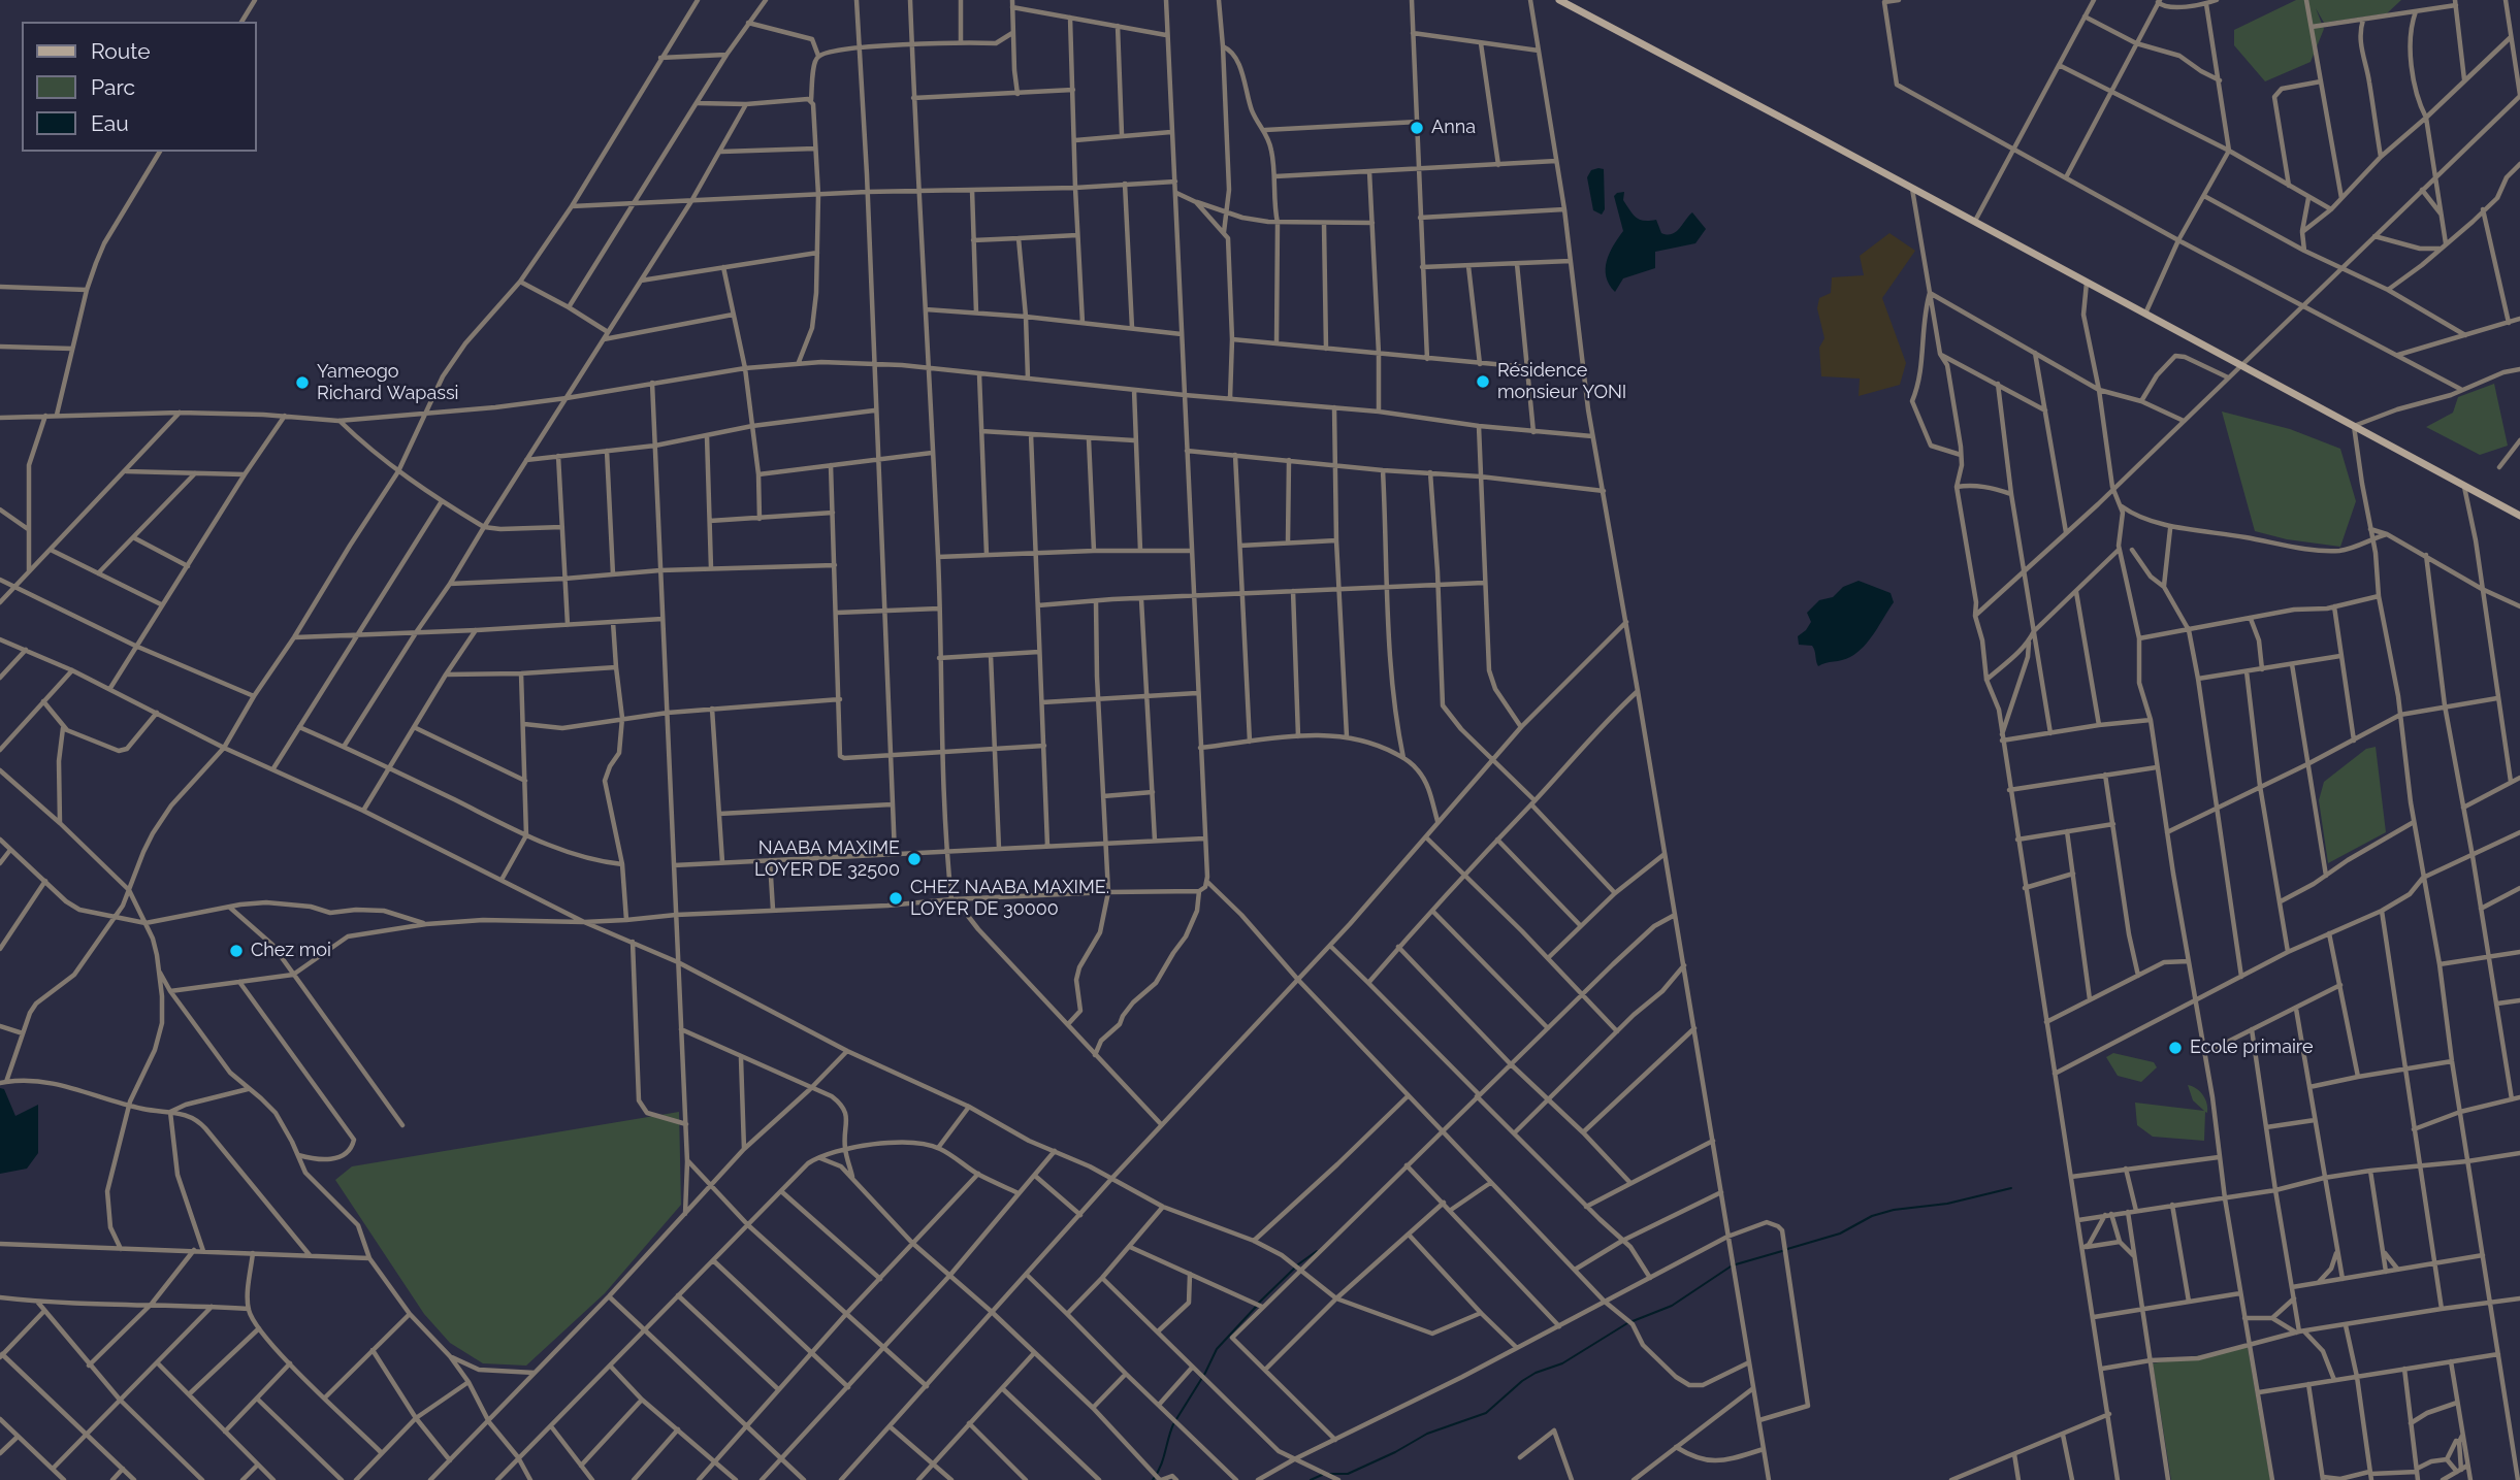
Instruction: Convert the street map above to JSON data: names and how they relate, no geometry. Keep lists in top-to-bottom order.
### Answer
{
  "places": [
    "Anna",
    "Résidence monsieur YONI",
    "Yameogo Richard Wapassi",
    "NAABA MAXIME LOYER DE 32500",
    "CHEZ NAABA MAXIME. LOYER DE 30000",
    "Chez moi",
    "Ecole primaire"
  ],
  "legend": ["Route", "Parc", "Eau"]
}
